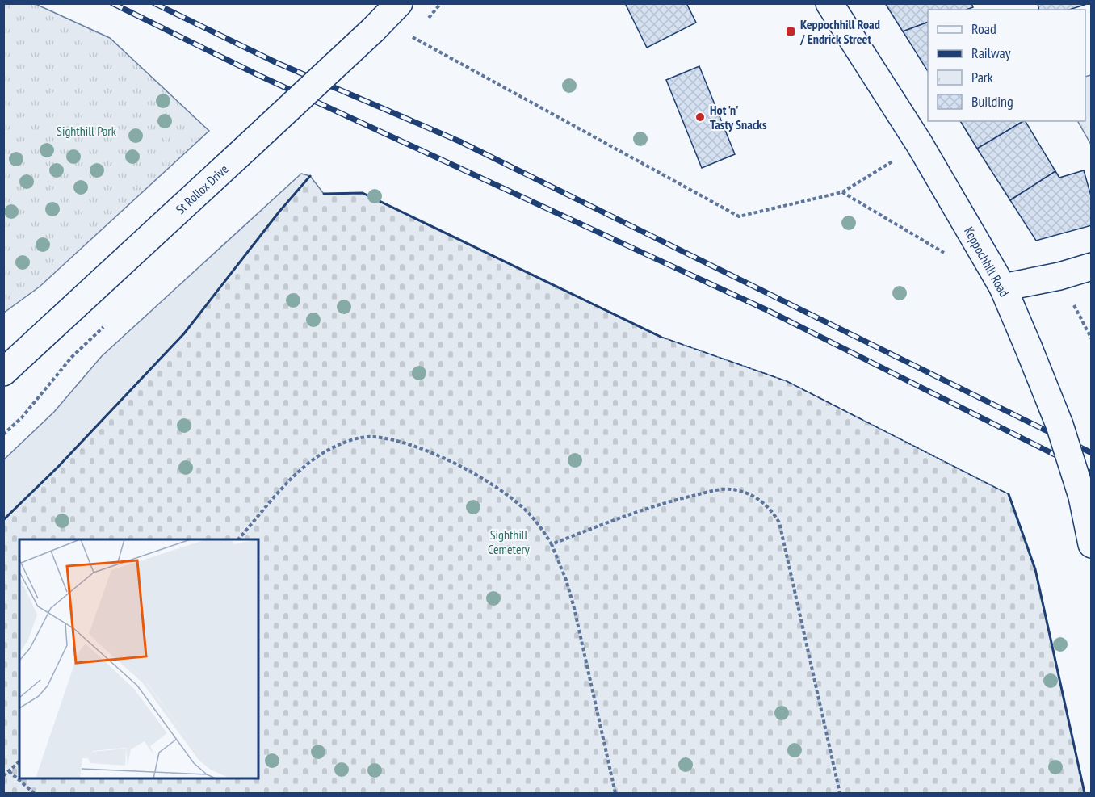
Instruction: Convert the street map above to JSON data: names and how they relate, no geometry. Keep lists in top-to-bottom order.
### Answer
{
  "streets": {
    "street": ["St Rollox Drive", "Keppochhill Road"]
  },
  "parks": ["Sighthill Park", "Sighthill Cemetery"],
  "places": {
    "transit": ["Keppochhill Road / Endrick Street"],
    "other": ["Hot 'n' Tasty Snacks"]
  },
  "legend": [
    "Road",
    "Railway",
    "Park",
    "Building"
  ]
}
